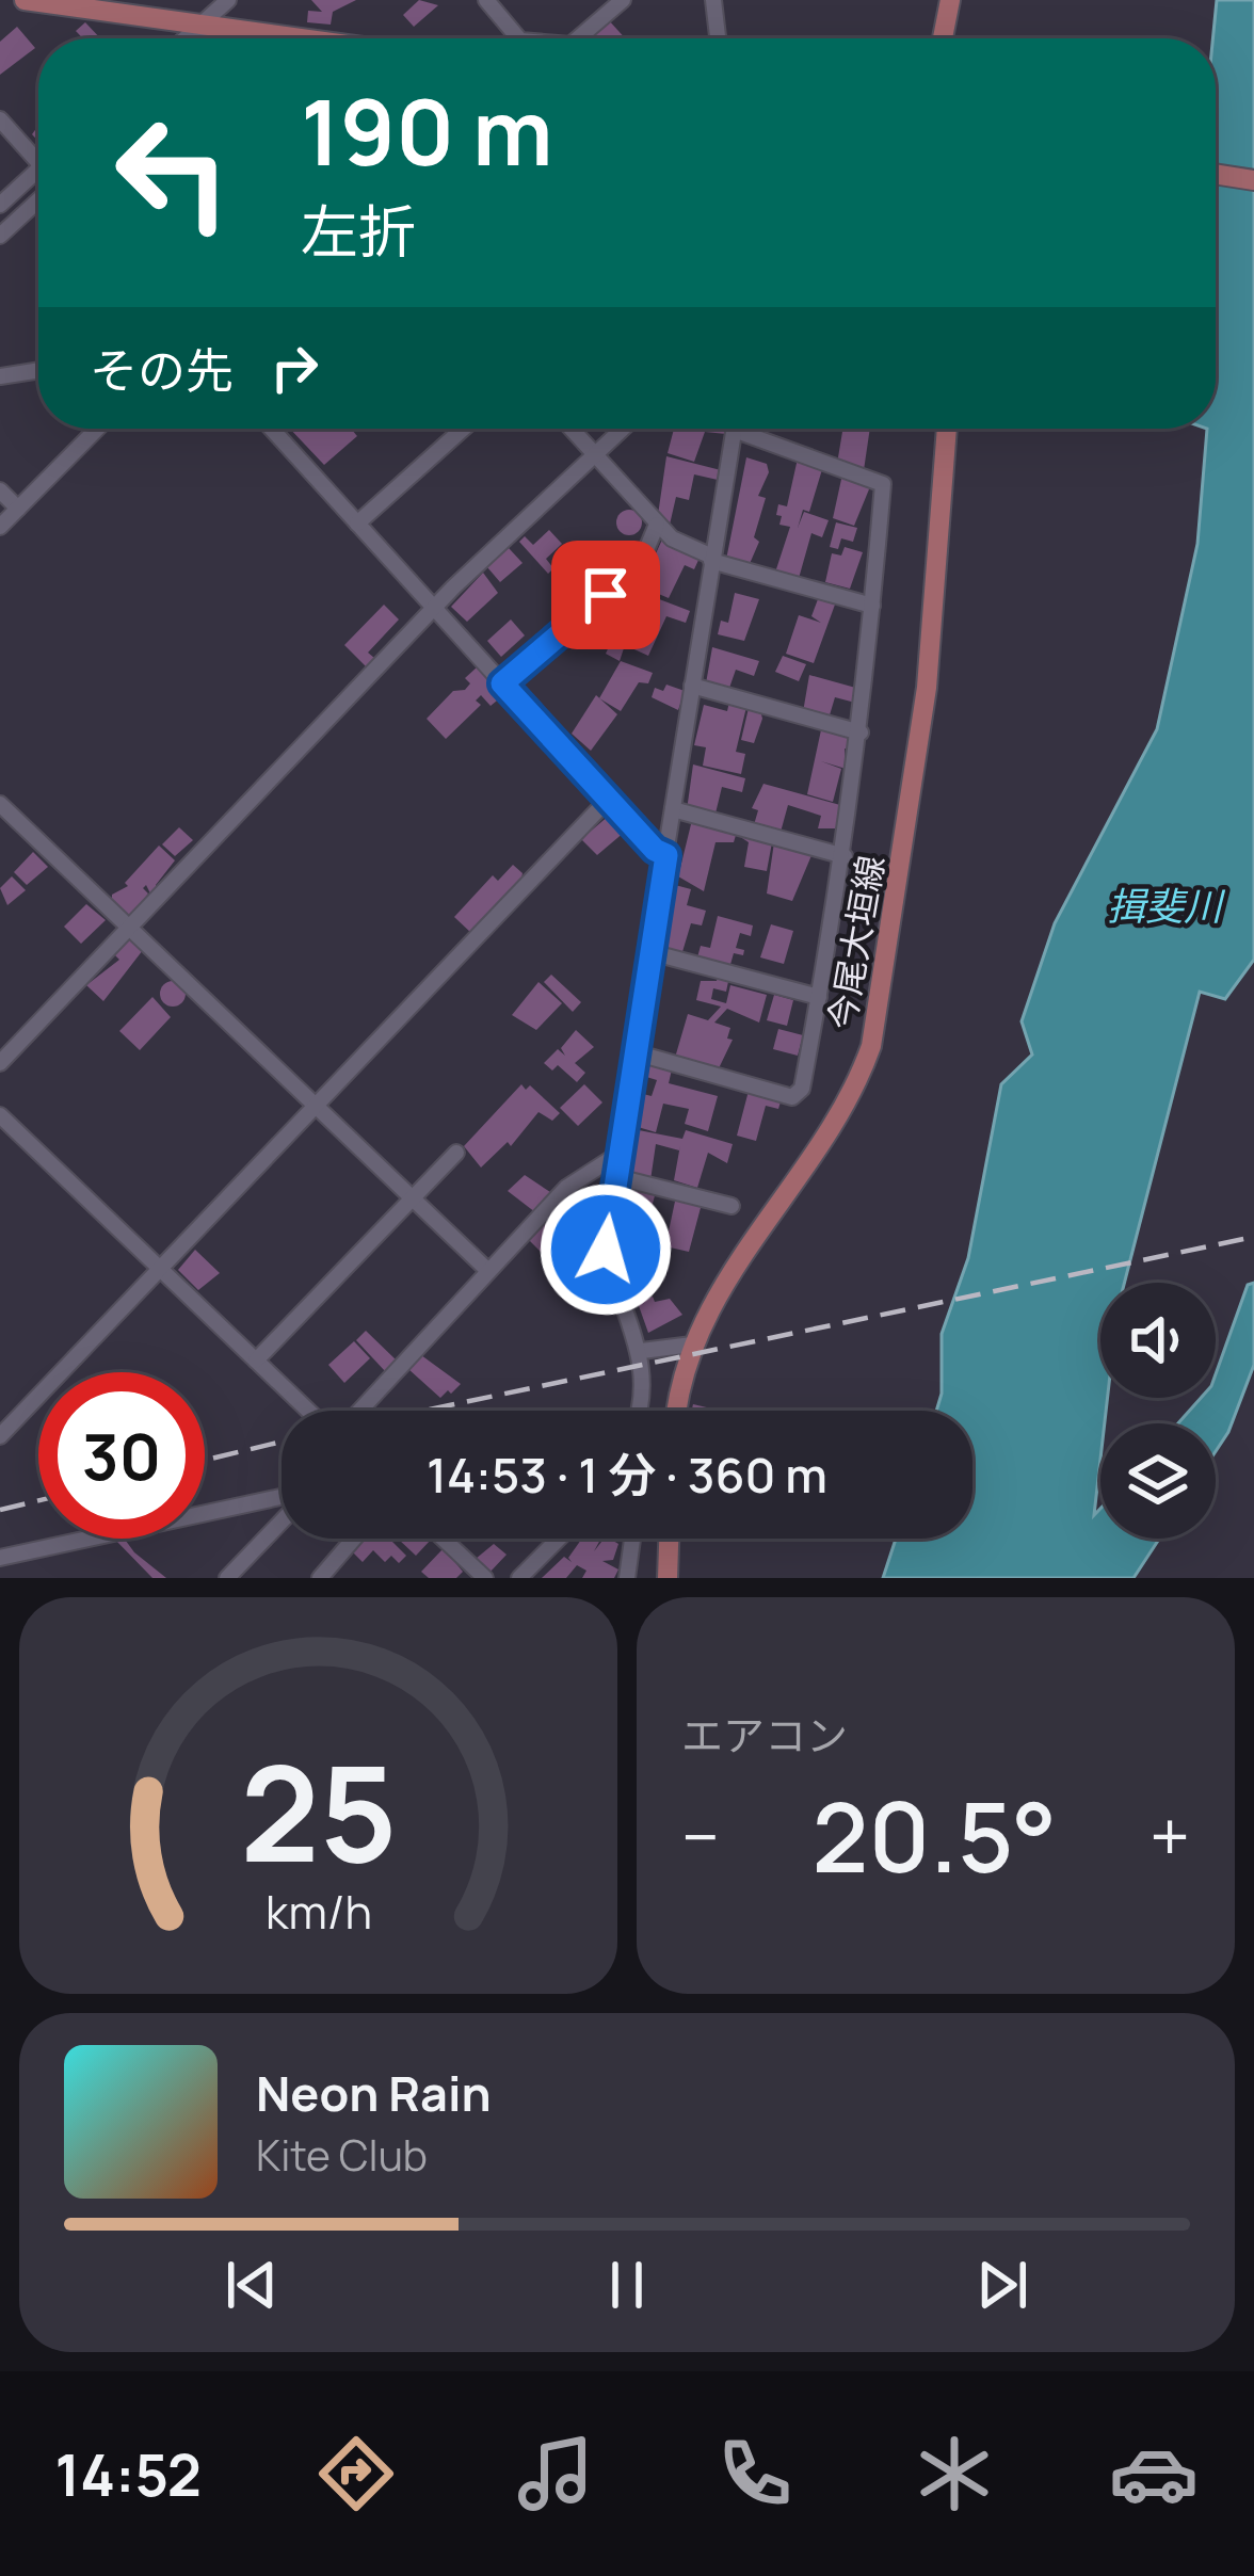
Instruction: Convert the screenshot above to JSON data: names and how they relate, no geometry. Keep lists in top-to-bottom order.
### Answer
{
  "streets": {
    "main road": ["今尾大垣線"]
  },
  "water": ["揖斐川"],
  "page": {
    "turn": ["190 m", "左折"],
    "then": "その先",
    "limit": "30",
    "trip": "14:53 · 1 分 · 360 m",
    "tile": "エアコン",
    "heat": ["−", "20.5°", "+"],
    "song": ["Neon Rain", "Kite Club"],
    "tabs": "14:52",
    "gauge": ["25", "km/h"]
  }
}
